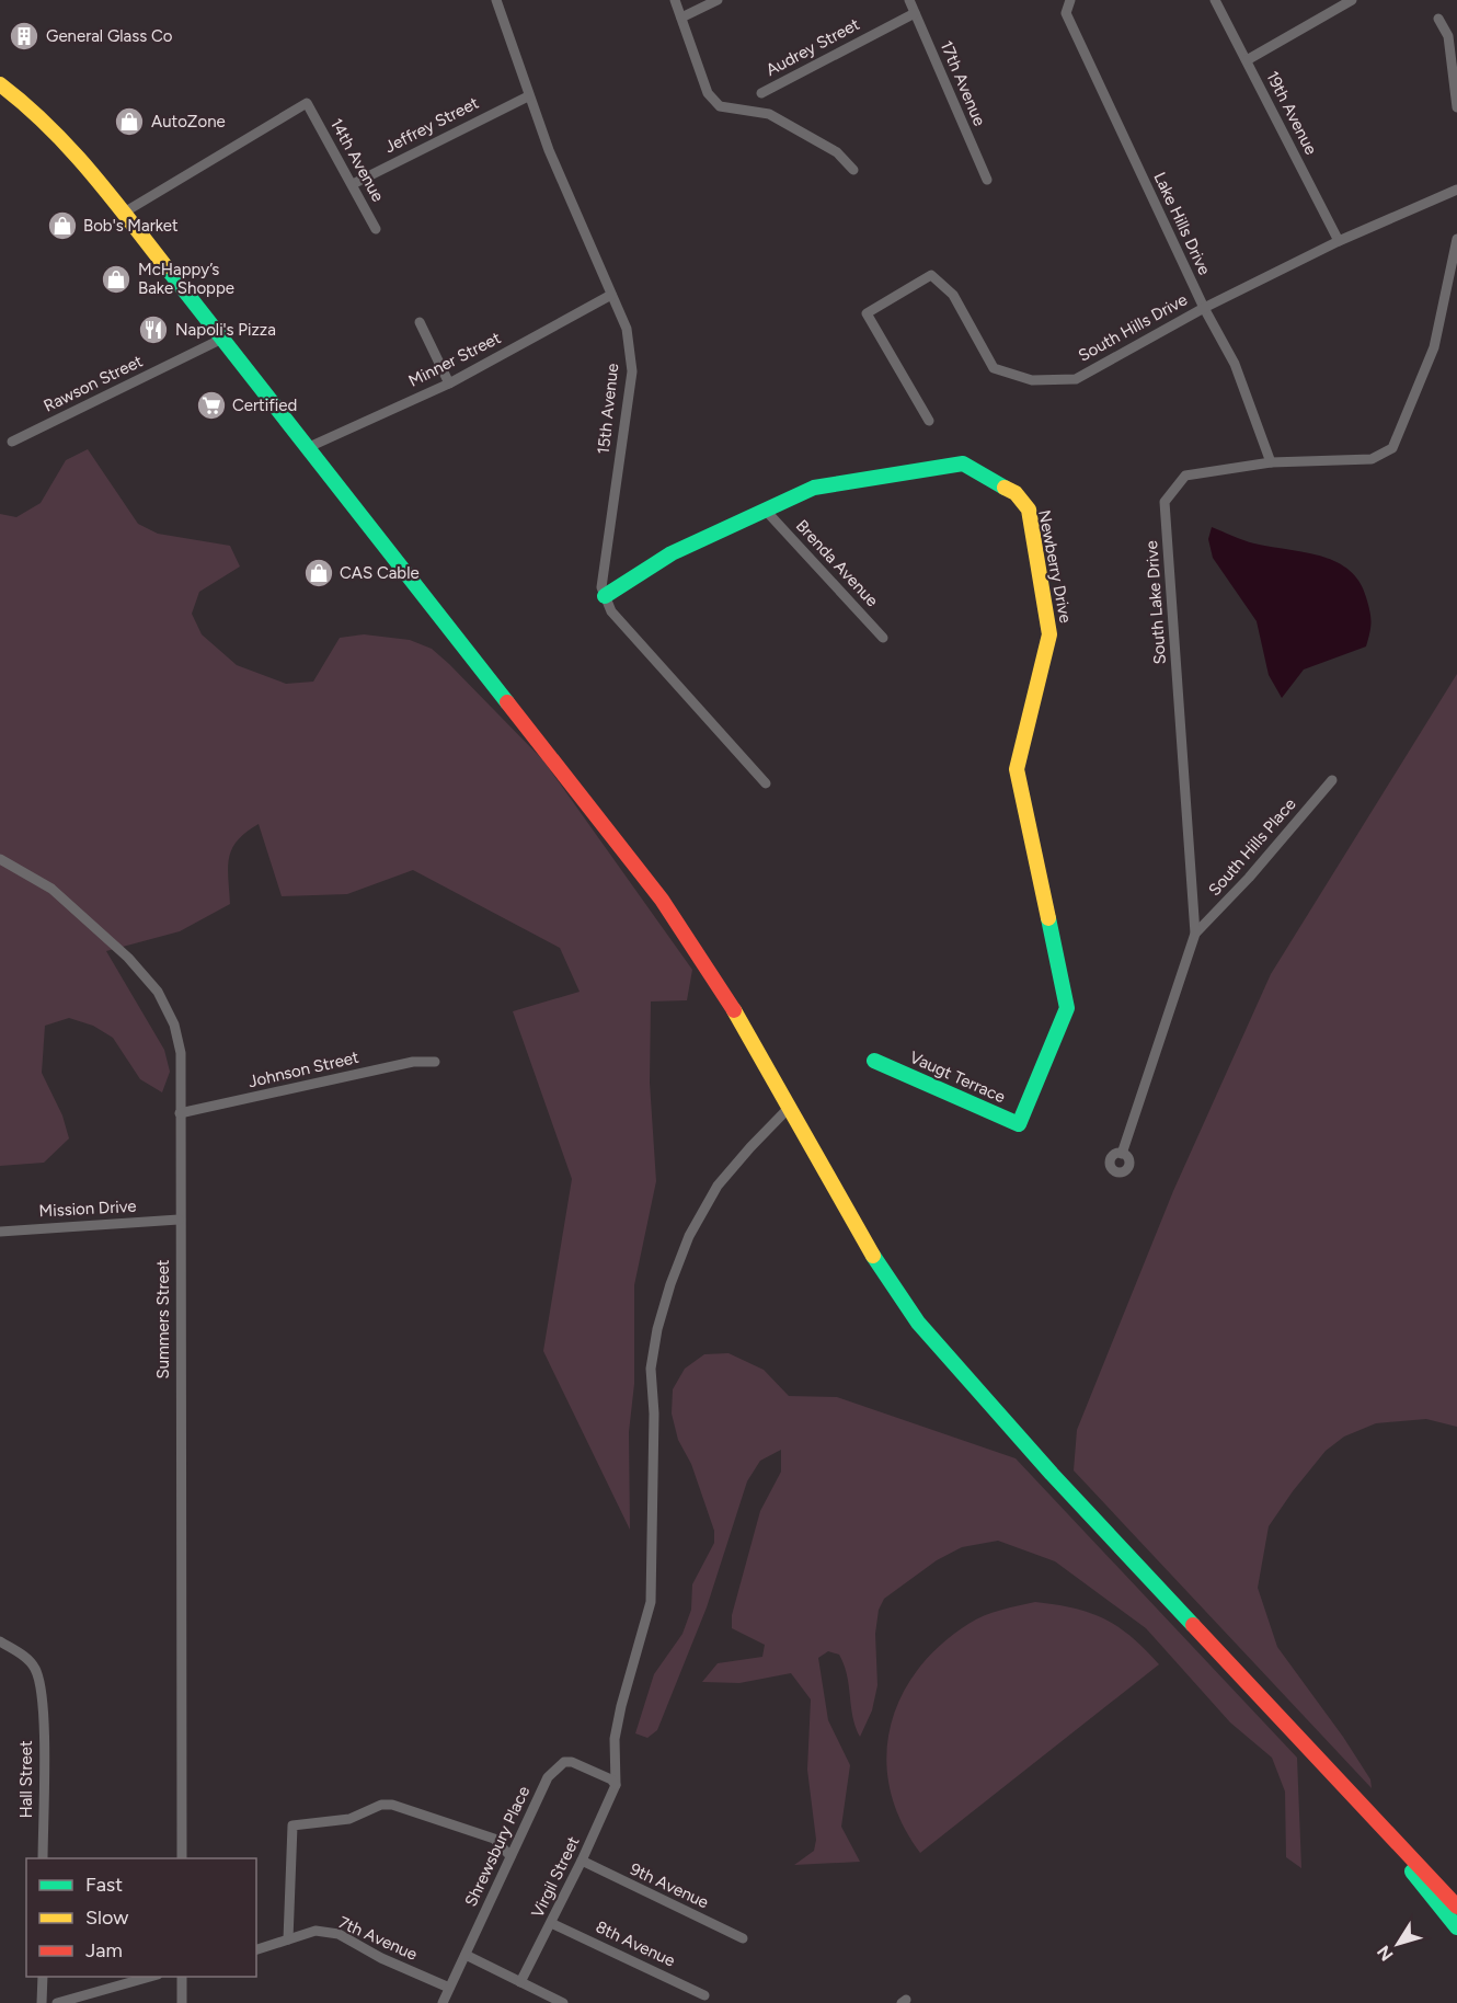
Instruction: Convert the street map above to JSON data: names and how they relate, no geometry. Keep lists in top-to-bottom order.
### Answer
{
  "streets": {
    "main road": ["Newberry Drive", "Vaugt Terrace"],
    "street": [
      "Audrey Street",
      "17th Avenue",
      "19th Avenue",
      "Jeffrey Street",
      "14th Avenue",
      "Lake Hills Drive",
      "South Hills Drive",
      "Minner Street",
      "Rawson Street",
      "15th Avenue",
      "Brenda Avenue",
      "South Lake Drive",
      "South Hills Place",
      "Johnson Street",
      "Mission Drive",
      "Summers Street",
      "Hall Street",
      "Shrewsbury Place",
      "Virgil Street",
      "9th Avenue",
      "7th Avenue",
      "8th Avenue"
    ]
  },
  "crossings": [
    ["Audrey Street", "17th Avenue"],
    ["19th Avenue", "South Hills Drive"],
    ["Jeffrey Street", "14th Avenue"],
    ["Jeffrey Street", "15th Avenue"],
    ["Lake Hills Drive", "South Hills Drive"],
    ["Lake Hills Drive", "South Lake Drive"],
    ["Minner Street", "15th Avenue"],
    ["15th Avenue", "Newberry Drive"],
    ["Brenda Avenue", "Newberry Drive"],
    ["Newberry Drive", "Vaugt Terrace"],
    ["South Lake Drive", "South Hills Place"],
    ["Johnson Street", "Summers Street"],
    ["Mission Drive", "Summers Street"],
    ["Shrewsbury Place", "Virgil Street"],
    ["Shrewsbury Place", "7th Avenue"],
    ["Virgil Street", "9th Avenue"],
    ["Virgil Street", "8th Avenue"]
  ],
  "places": {
    "building": ["General Glass Co"],
    "shop": [
      "AutoZone",
      "Bob's Market",
      "McHappy’s Bake Shoppe",
      "CAS Cable"
    ],
    "restaurant": ["Napoli's Pizza"],
    "supermarket": ["Certified"]
  },
  "legend": ["Fast", "Slow", "Jam"],
  "north": "bottom left"
}
